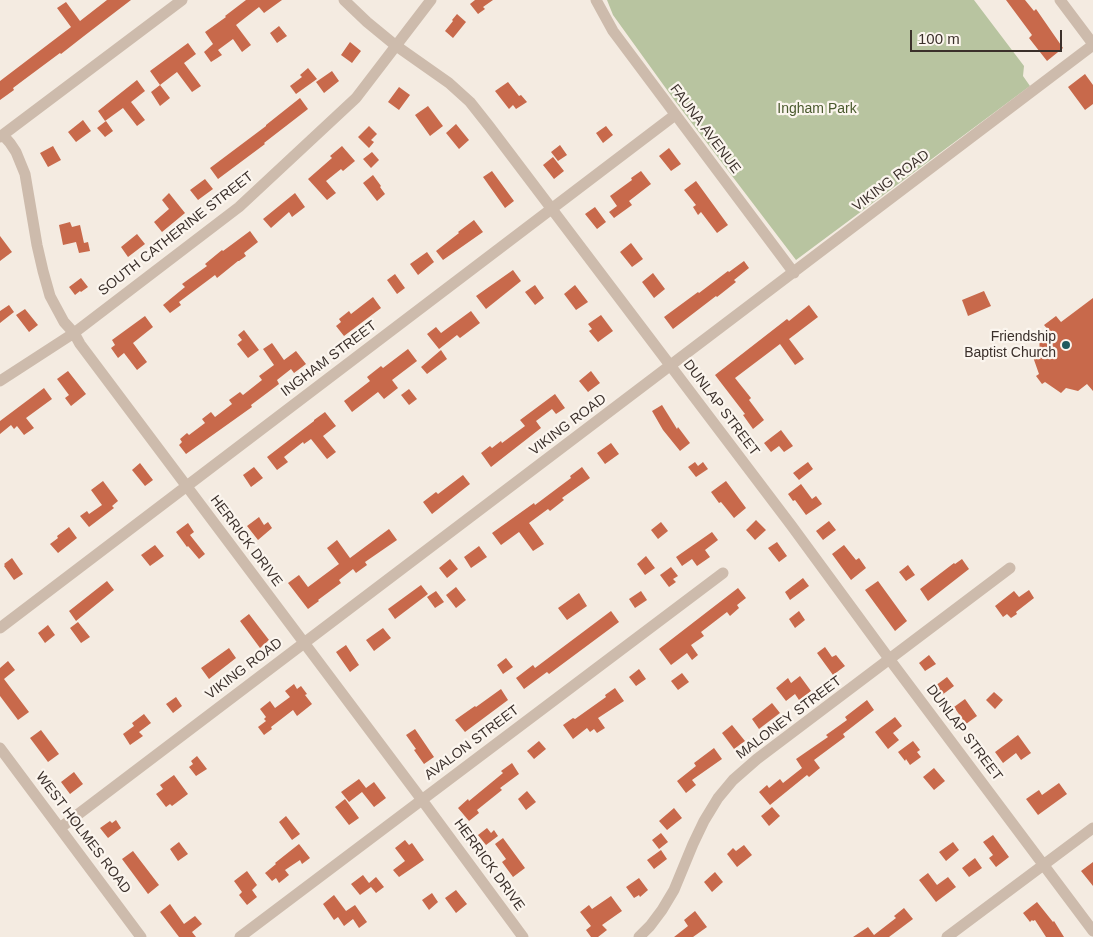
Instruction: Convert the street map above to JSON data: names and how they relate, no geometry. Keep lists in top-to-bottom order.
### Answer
{
  "streets": {
    "street": [
      "FAUNA AVENUE",
      "VIKING ROAD",
      "SOUTH CATHERINE STREET",
      "INGHAM STREET",
      "DUNLAP STREET",
      "HERRICK DRIVE",
      "MALONEY STREET",
      "AVALON STREET",
      "WEST HOLMES ROAD"
    ]
  },
  "crossings": [
    ["FAUNA AVENUE", "VIKING ROAD"],
    ["FAUNA AVENUE", "INGHAM STREET"],
    ["VIKING ROAD", "DUNLAP STREET"],
    ["VIKING ROAD", "HERRICK DRIVE"],
    ["VIKING ROAD", "WEST HOLMES ROAD"],
    ["SOUTH CATHERINE STREET", "DUNLAP STREET"],
    ["SOUTH CATHERINE STREET", "HERRICK DRIVE"],
    ["INGHAM STREET", "DUNLAP STREET"],
    ["INGHAM STREET", "HERRICK DRIVE"],
    ["DUNLAP STREET", "MALONEY STREET"],
    ["HERRICK DRIVE", "AVALON STREET"]
  ],
  "parks": ["Ingham Park"],
  "places": ["Friendship Baptist Church"],
  "scale_bar": "100 m"
}
